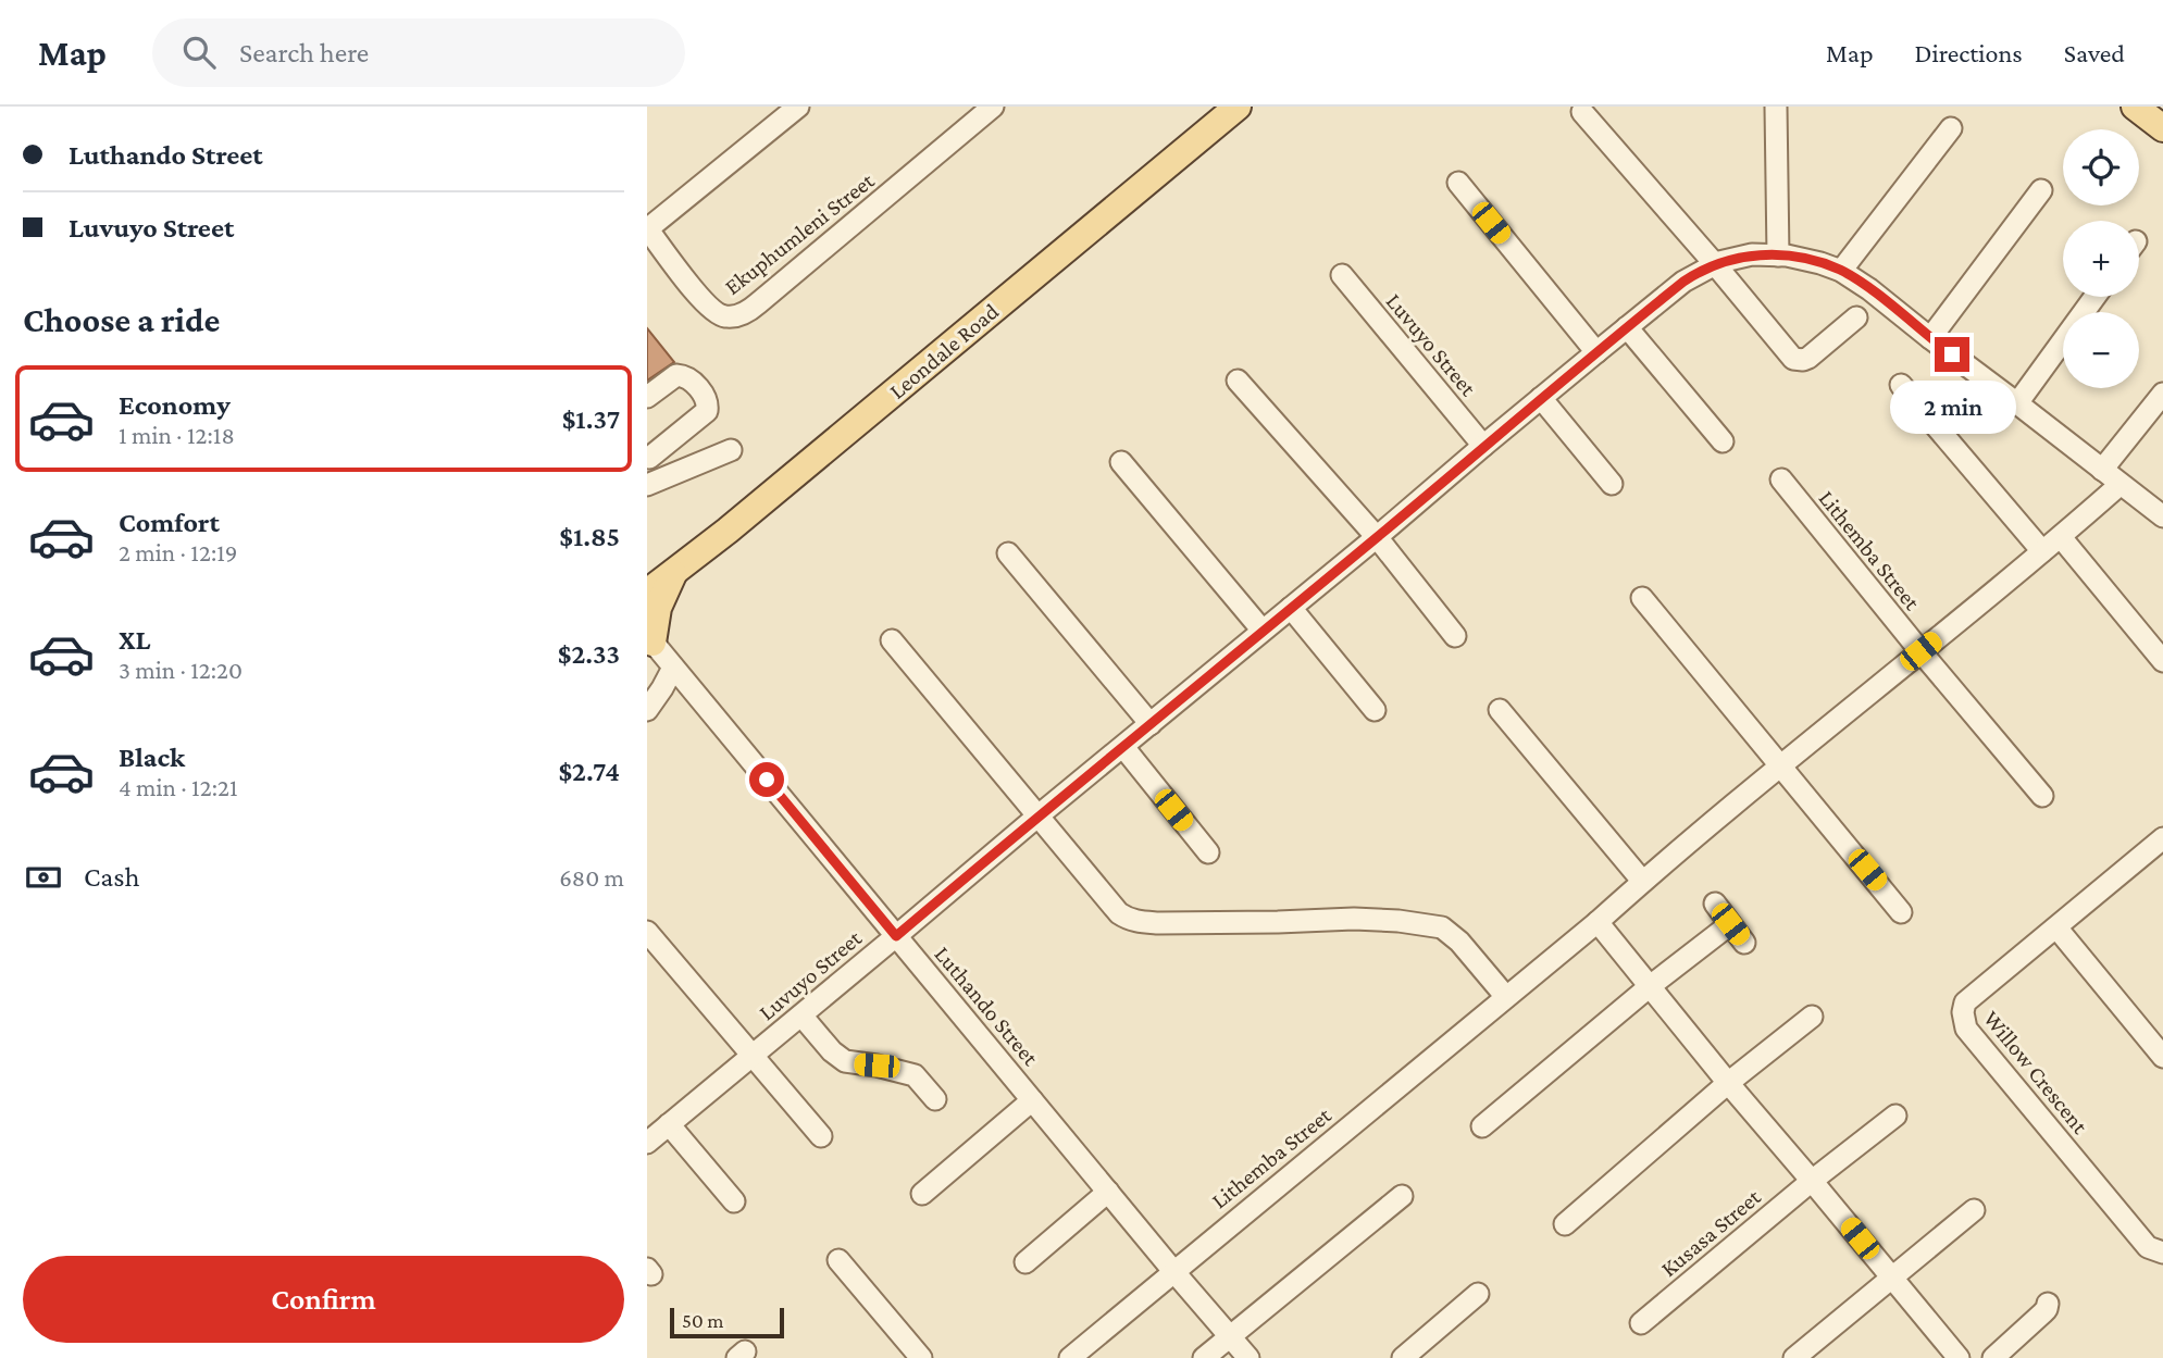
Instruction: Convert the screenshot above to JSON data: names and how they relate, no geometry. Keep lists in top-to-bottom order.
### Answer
{
  "streets": {
    "main road": ["Leondale Road"],
    "street": [
      "Ekuphumleni Street",
      "Luvuyo Street",
      "Lithemba Street",
      "Luthando Street",
      "Willow Crescent",
      "Kusasa Street"
    ]
  },
  "crossings": [
    ["Luvuyo Street", "Lithemba Street"],
    ["Luvuyo Street", "Luthando Street"],
    ["Lithemba Street", "Luthando Street"]
  ],
  "scale_bar": "50 m",
  "page": {
    "header": "Map",
    "search": "Search here",
    "nav": ["Map", "Directions", "Saved"],
    "banner": ["Luthando Street", "Luvuyo Street"],
    "map_buttons": ["+", "−"],
    "heading": "Choose a ride",
    "list": [
      {
        "name": "Economy",
        "note": "1 min · 12:18",
        "value": "$1.37"
      },
      {
        "name": "Comfort",
        "note": "2 min · 12:19",
        "value": "$1.85"
      },
      {
        "name": "XL",
        "note": "3 min · 12:20",
        "value": "$2.33"
      },
      {
        "name": "Black",
        "note": "4 min · 12:21",
        "value": "$2.74"
      }
    ],
    "bubble": "2 min",
    "pay": ["Cash", "680 m"],
    "buttons": "Confirm",
    "scale": "50 m"
  }
}
